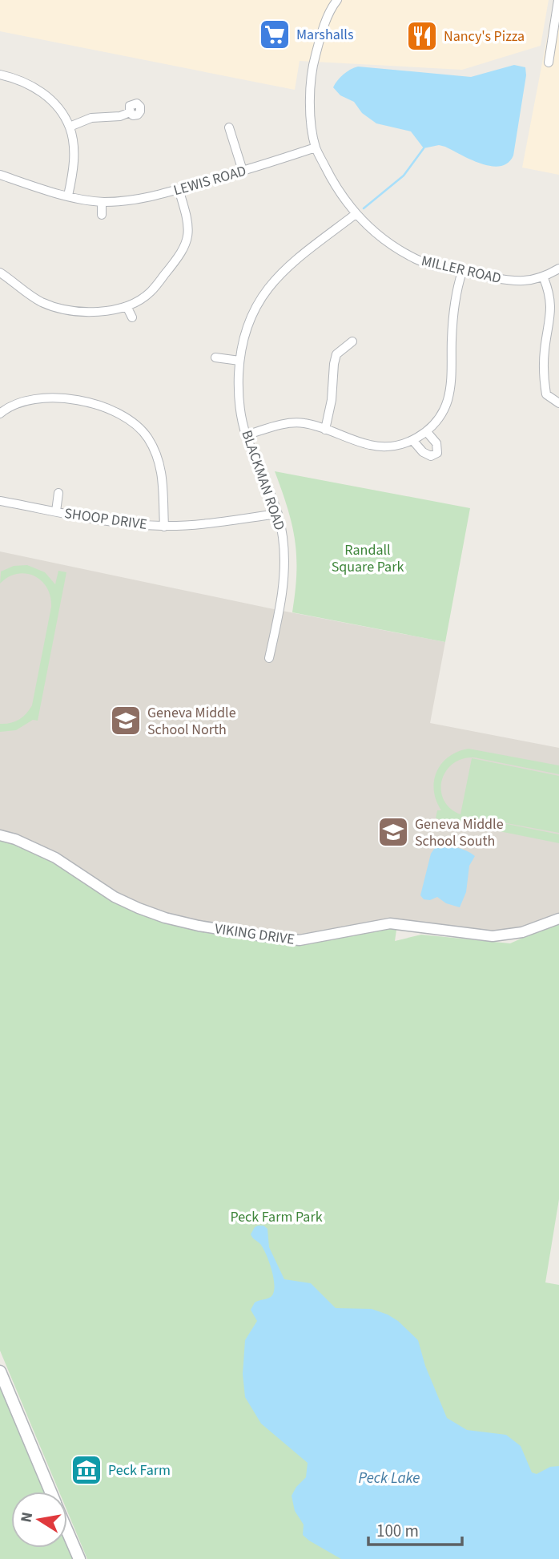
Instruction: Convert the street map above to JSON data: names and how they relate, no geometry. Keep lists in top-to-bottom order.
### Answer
{
  "streets": {
    "street": [
      "LEWIS ROAD",
      "MILLER ROAD",
      "BLACKMAN ROAD",
      "SHOOP DRIVE",
      "VIKING DRIVE"
    ]
  },
  "crossings": [
    ["LEWIS ROAD", "MILLER ROAD"],
    ["MILLER ROAD", "BLACKMAN ROAD"],
    ["BLACKMAN ROAD", "SHOOP DRIVE"]
  ],
  "water": ["Peck Lake"],
  "parks": ["Randall Square Park", "Peck Farm Park"],
  "places": {
    "supermarket": ["Marshalls"],
    "restaurant": ["Nancy's Pizza"],
    "school or university": ["Geneva Middle School North", "Geneva Middle School South"],
    "museum": ["Peck Farm"]
  },
  "scale_bar": "100 m",
  "north": "left"
}
